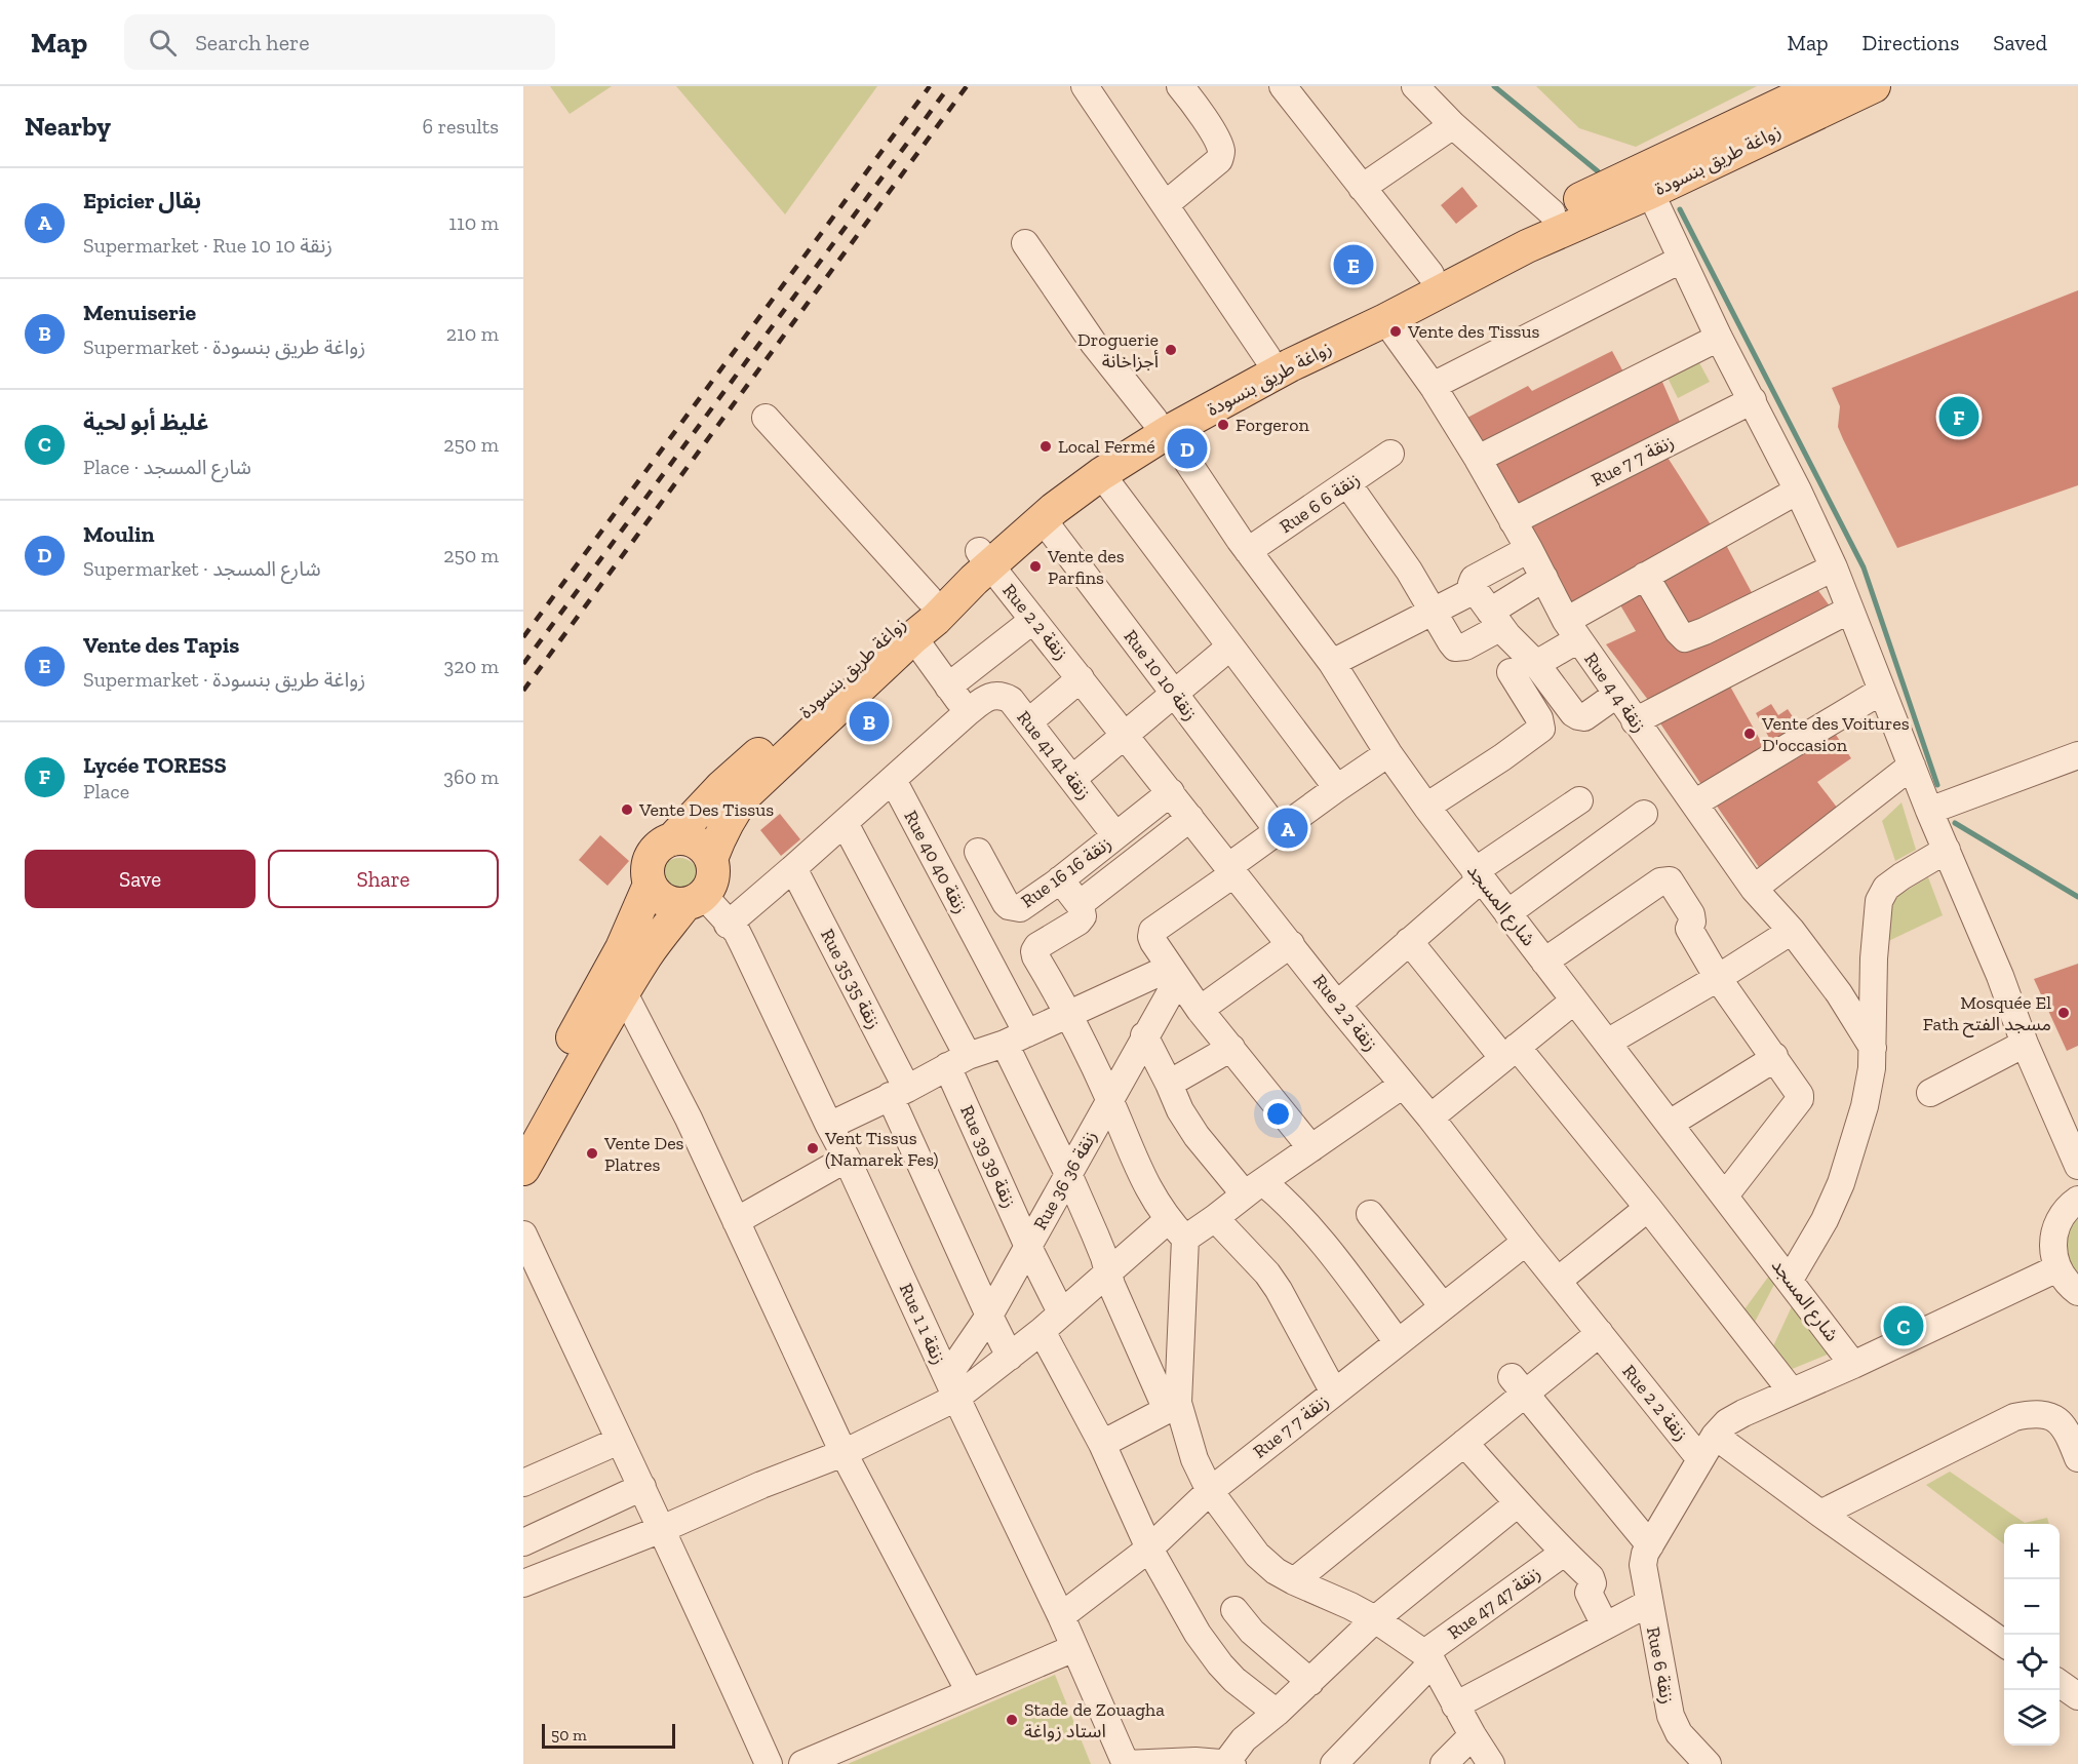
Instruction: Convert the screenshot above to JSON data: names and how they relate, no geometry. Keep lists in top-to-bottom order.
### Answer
{
  "streets": {
    "main road": ["زواغة طريق بنسودة"],
    "street": [
      "Rue 7 زنقة 7",
      "Rue 6 زنقة 6",
      "Rue 2 زنقة 2",
      "Rue 10 زنقة 10",
      "Rue 4 زنقة 4",
      "Rue 41 زنقة 41",
      "Rue 40 زنقة 40",
      "Rue 16 زنقة 16",
      "شارع المسجد",
      "Rue 35 زنقة 35",
      "Rue 39 زنقة 39",
      "Rue 36 زنقة 36",
      "Rue 1 زنقة 1",
      "Rue 47 زنقة 47",
      "Rue 6 زنقة"
    ]
  },
  "crossings": [
    ["زواغة طريق بنسودة", "Rue 2 زنقة 2"],
    ["زواغة طريق بنسودة", "Rue 10 زنقة 10"],
    ["زواغة طريق بنسودة", "Rue 4 زنقة 4"],
    ["زواغة طريق بنسودة", "شارع المسجد"],
    ["زواغة طريق بنسودة", "Rue 1 زنقة 1"],
    ["Rue 7 زنقة 7", "Rue 2 زنقة 2"],
    ["Rue 7 زنقة 7", "Rue 4 زنقة 4"],
    ["Rue 7 زنقة 7", "Rue 1 زنقة 1"],
    ["Rue 6 زنقة 6", "شارع المسجد"],
    ["Rue 2 زنقة 2", "Rue 16 زنقة 16"],
    ["Rue 41 زنقة 41", "Rue 16 زنقة 16"],
    ["Rue 40 زنقة 40", "Rue 36 زنقة 36"],
    ["Rue 35 زنقة 35", "Rue 36 زنقة 36"],
    ["Rue 39 زنقة 39", "Rue 36 زنقة 36"],
    ["Rue 36 زنقة 36", "Rue 1 زنقة 1"]
  ],
  "places": [
    "Vente des Tissus",
    "Droguerie أجزاخانة",
    "Forgeron",
    "Local Fermé",
    "Vente des Parfins",
    "Vente des Voitures D'occasion",
    "Vente Des Tissus",
    "Mosquée El Fath مسجد الفتح",
    "Vent Tissus (Namarek Fes)",
    "Vente Des Platres",
    "Stade de Zouagha استاد زواغة"
  ],
  "scale_bar": "50 m",
  "page": {
    "header": "Map",
    "search": "Search here",
    "nav": ["Map", "Directions", "Saved"],
    "heading": ["Nearby", "6 results"],
    "list": [
      {
        "mark": "A",
        "name": "Epicier بقال",
        "note": "Supermarket · Rue 10 زنقة 10",
        "value": "110 m"
      },
      {
        "mark": "B",
        "name": "Menuiserie",
        "note": "Supermarket · زواغة طريق بنسودة",
        "value": "210 m"
      },
      {
        "mark": "C",
        "name": "غليظ أبو لحية",
        "note": "Place · شارع المسجد",
        "value": "250 m"
      },
      {
        "mark": "D",
        "name": "Moulin",
        "note": "Supermarket · شارع المسجد",
        "value": "250 m"
      },
      {
        "mark": "E",
        "name": "Vente des Tapis",
        "note": "Supermarket · زواغة طريق بنسودة",
        "value": "320 m"
      },
      {
        "mark": "F",
        "name": "Lycée TORESS",
        "note": "Place",
        "value": "360 m"
      }
    ],
    "pins": [
      "E",
      "F",
      "D",
      "B",
      "A",
      "C"
    ],
    "buttons": ["Save", "Share"],
    "map_buttons": ["+", "−"],
    "scale": "50 m"
  }
}
